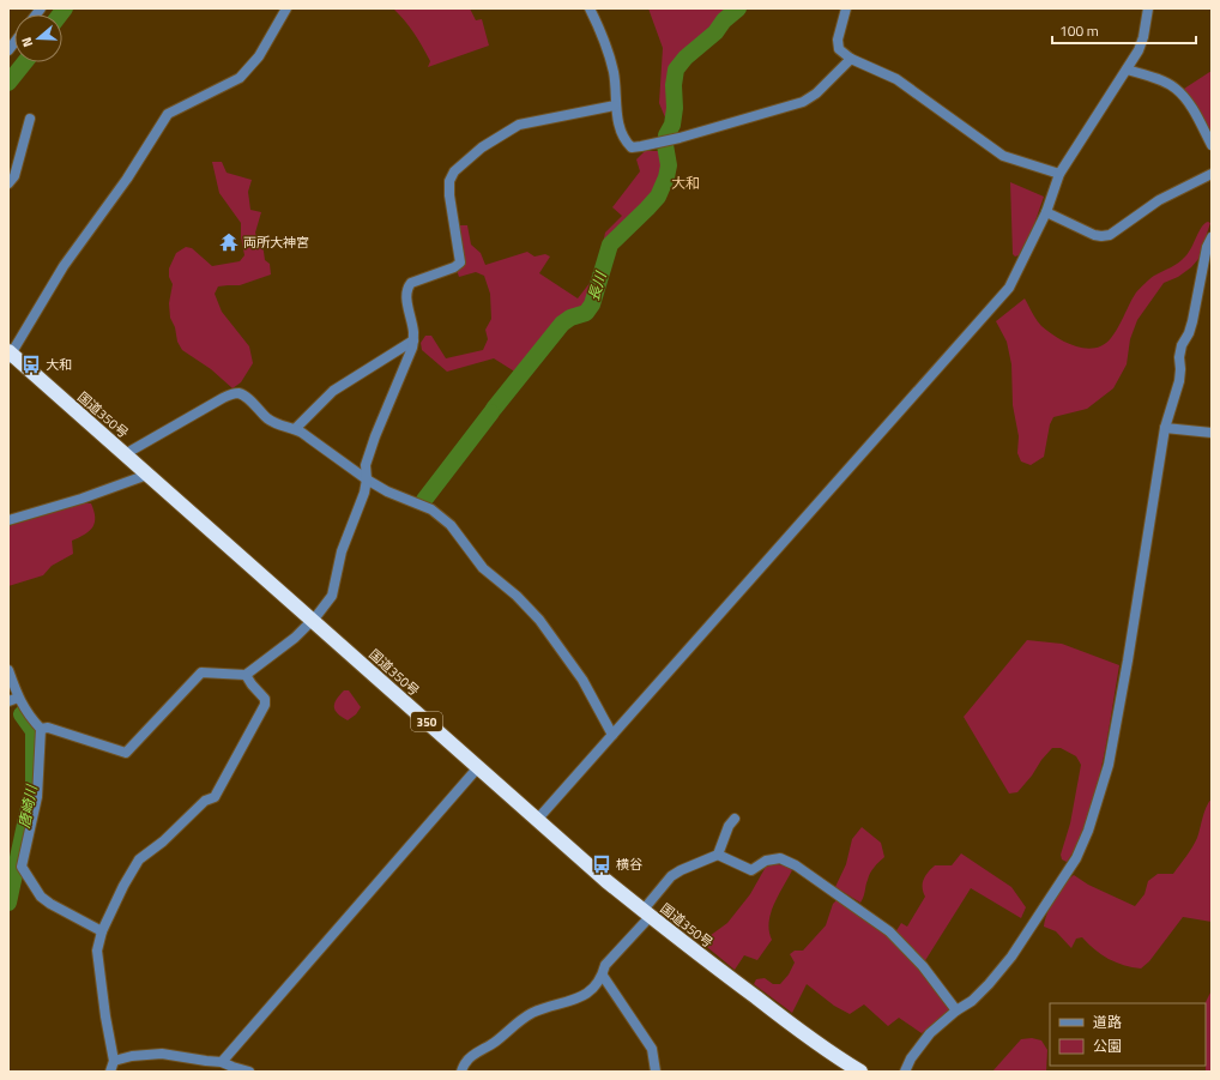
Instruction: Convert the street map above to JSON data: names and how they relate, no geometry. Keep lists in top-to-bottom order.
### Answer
{
  "streets": {
    "highway": ["国道350号", "350"]
  },
  "districts": ["大和"],
  "water": ["長川", "唐崎川"],
  "places": {
    "temple": ["両所大神宮"],
    "bus stop": ["大和", "横谷"]
  },
  "legend": ["道路", "公園"],
  "scale_bar": "100 m",
  "north": "left"
}
